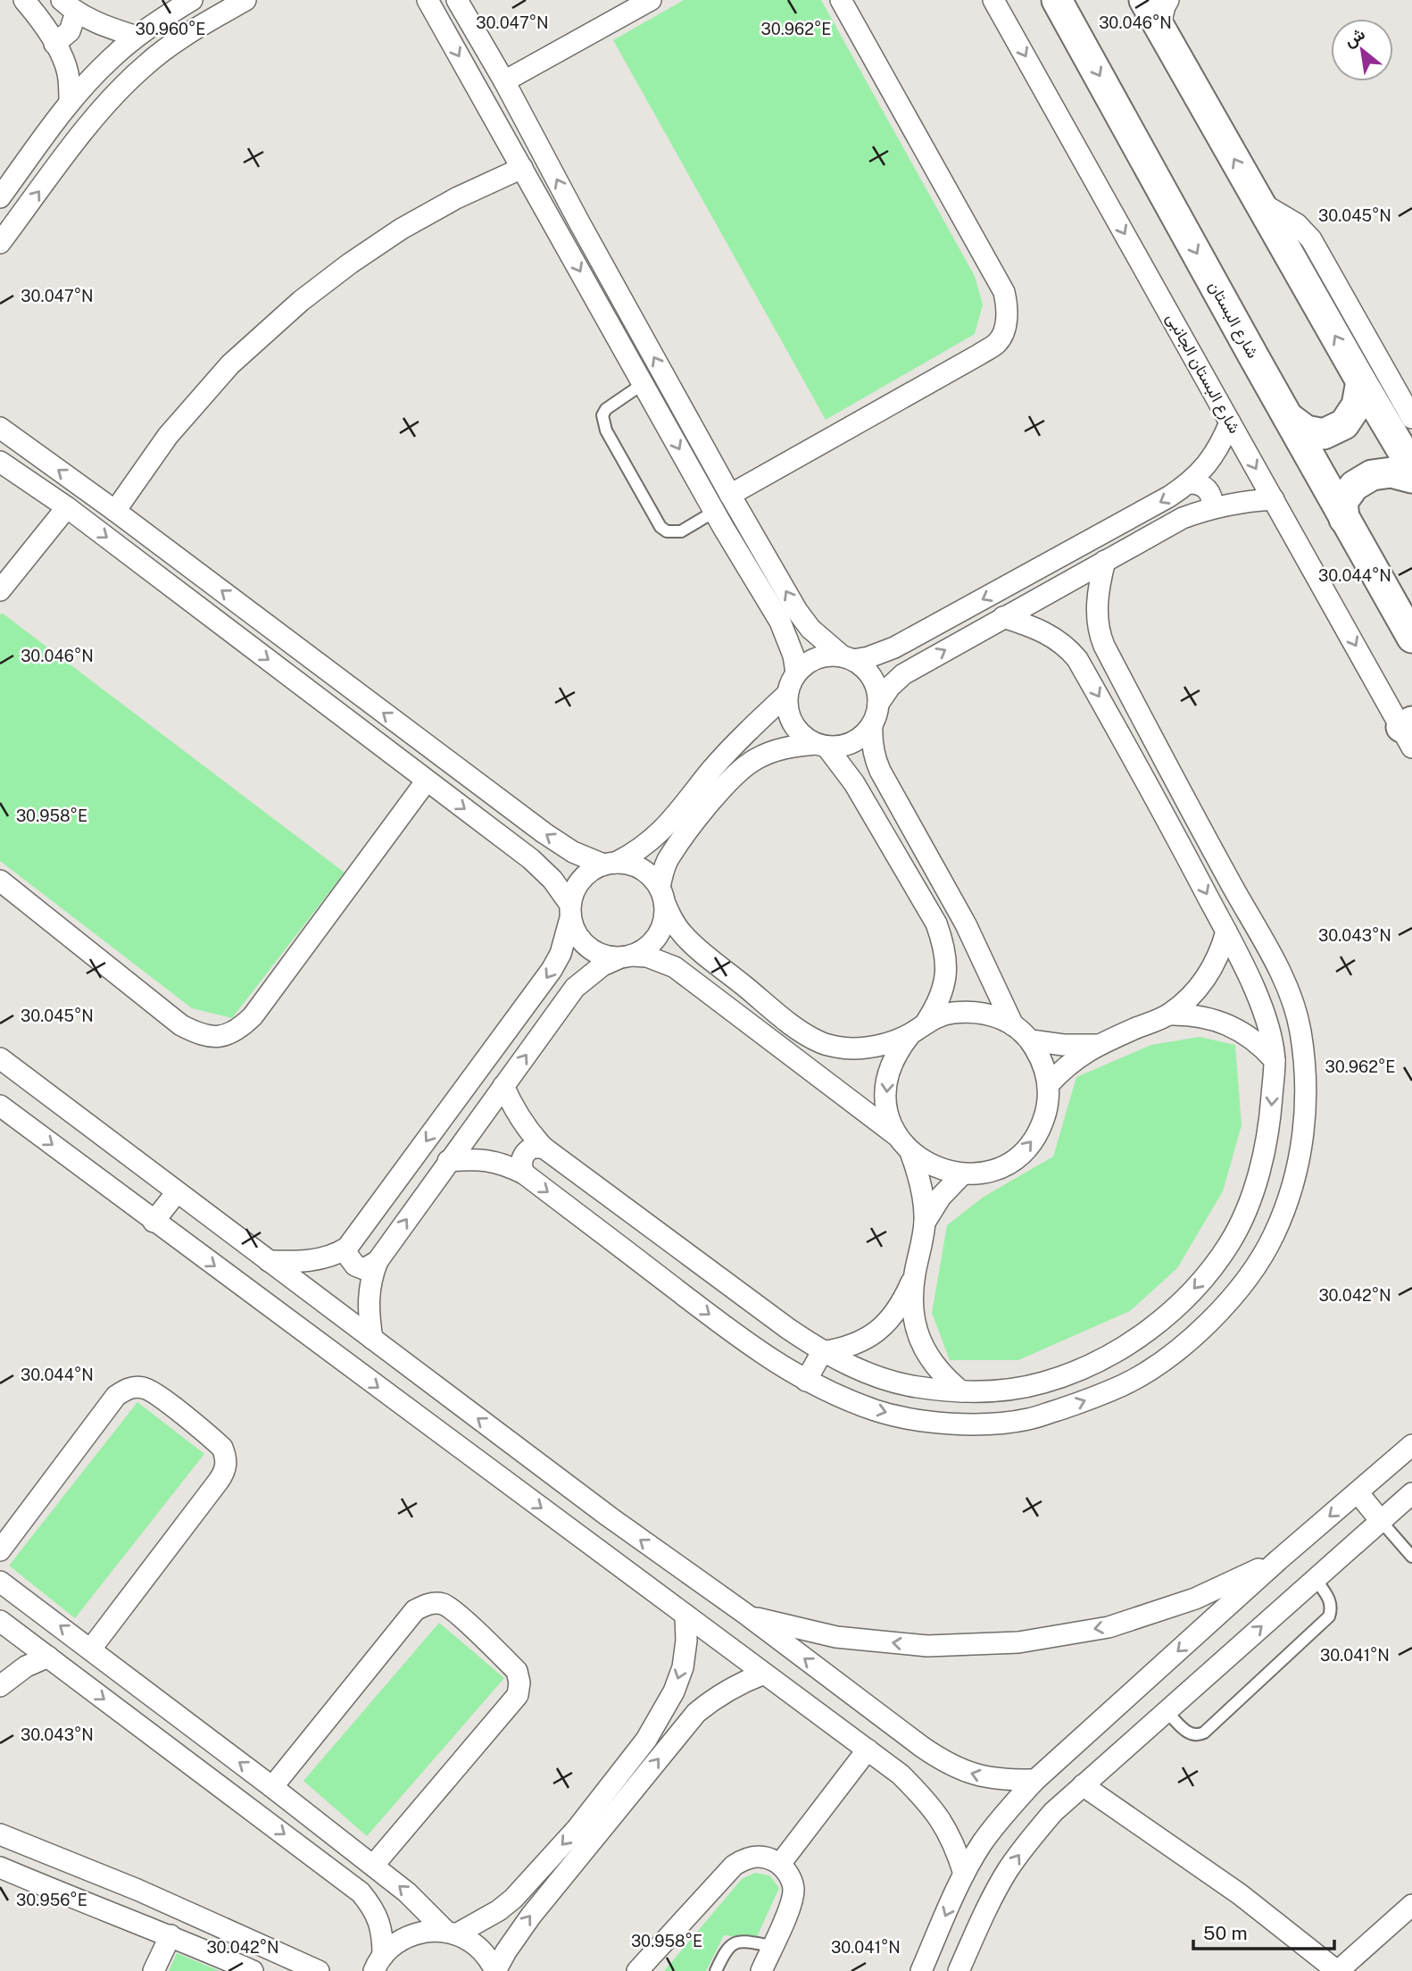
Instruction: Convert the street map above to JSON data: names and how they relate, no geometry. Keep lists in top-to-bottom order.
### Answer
{
  "streets": {
    "street": ["شارع البستان", "شارع البستان الجانبى"]
  },
  "scale_bar": "50 m",
  "north": "top left",
  "coordinates": [
    "30.047°N",
    "30.046°N",
    "30.960°E",
    "30.962°E",
    "30.045°N",
    "30.044°N",
    "30.958°E",
    "30.043°N",
    "30.042°N",
    "30.041°N",
    "30.956°E"
  ]
}
